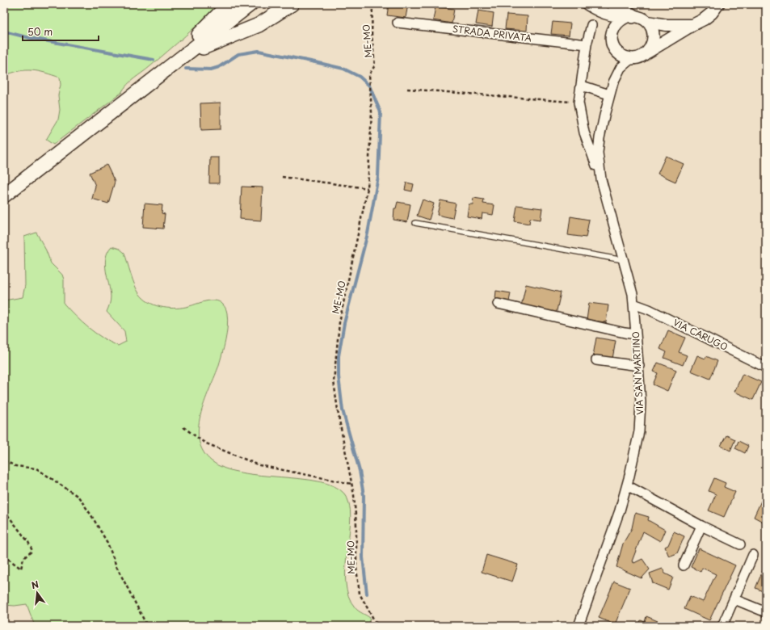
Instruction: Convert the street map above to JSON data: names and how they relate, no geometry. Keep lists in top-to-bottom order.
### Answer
{
  "streets": {
    "street": ["STRADA PRIVATA", "VIA CARUGO", "VIA SAN MARTINO"],
    "path": ["ME-MO"]
  },
  "crossings": [
    ["VIA CARUGO", "VIA SAN MARTINO"]
  ],
  "scale_bar": "50 m",
  "north": "top"
}
